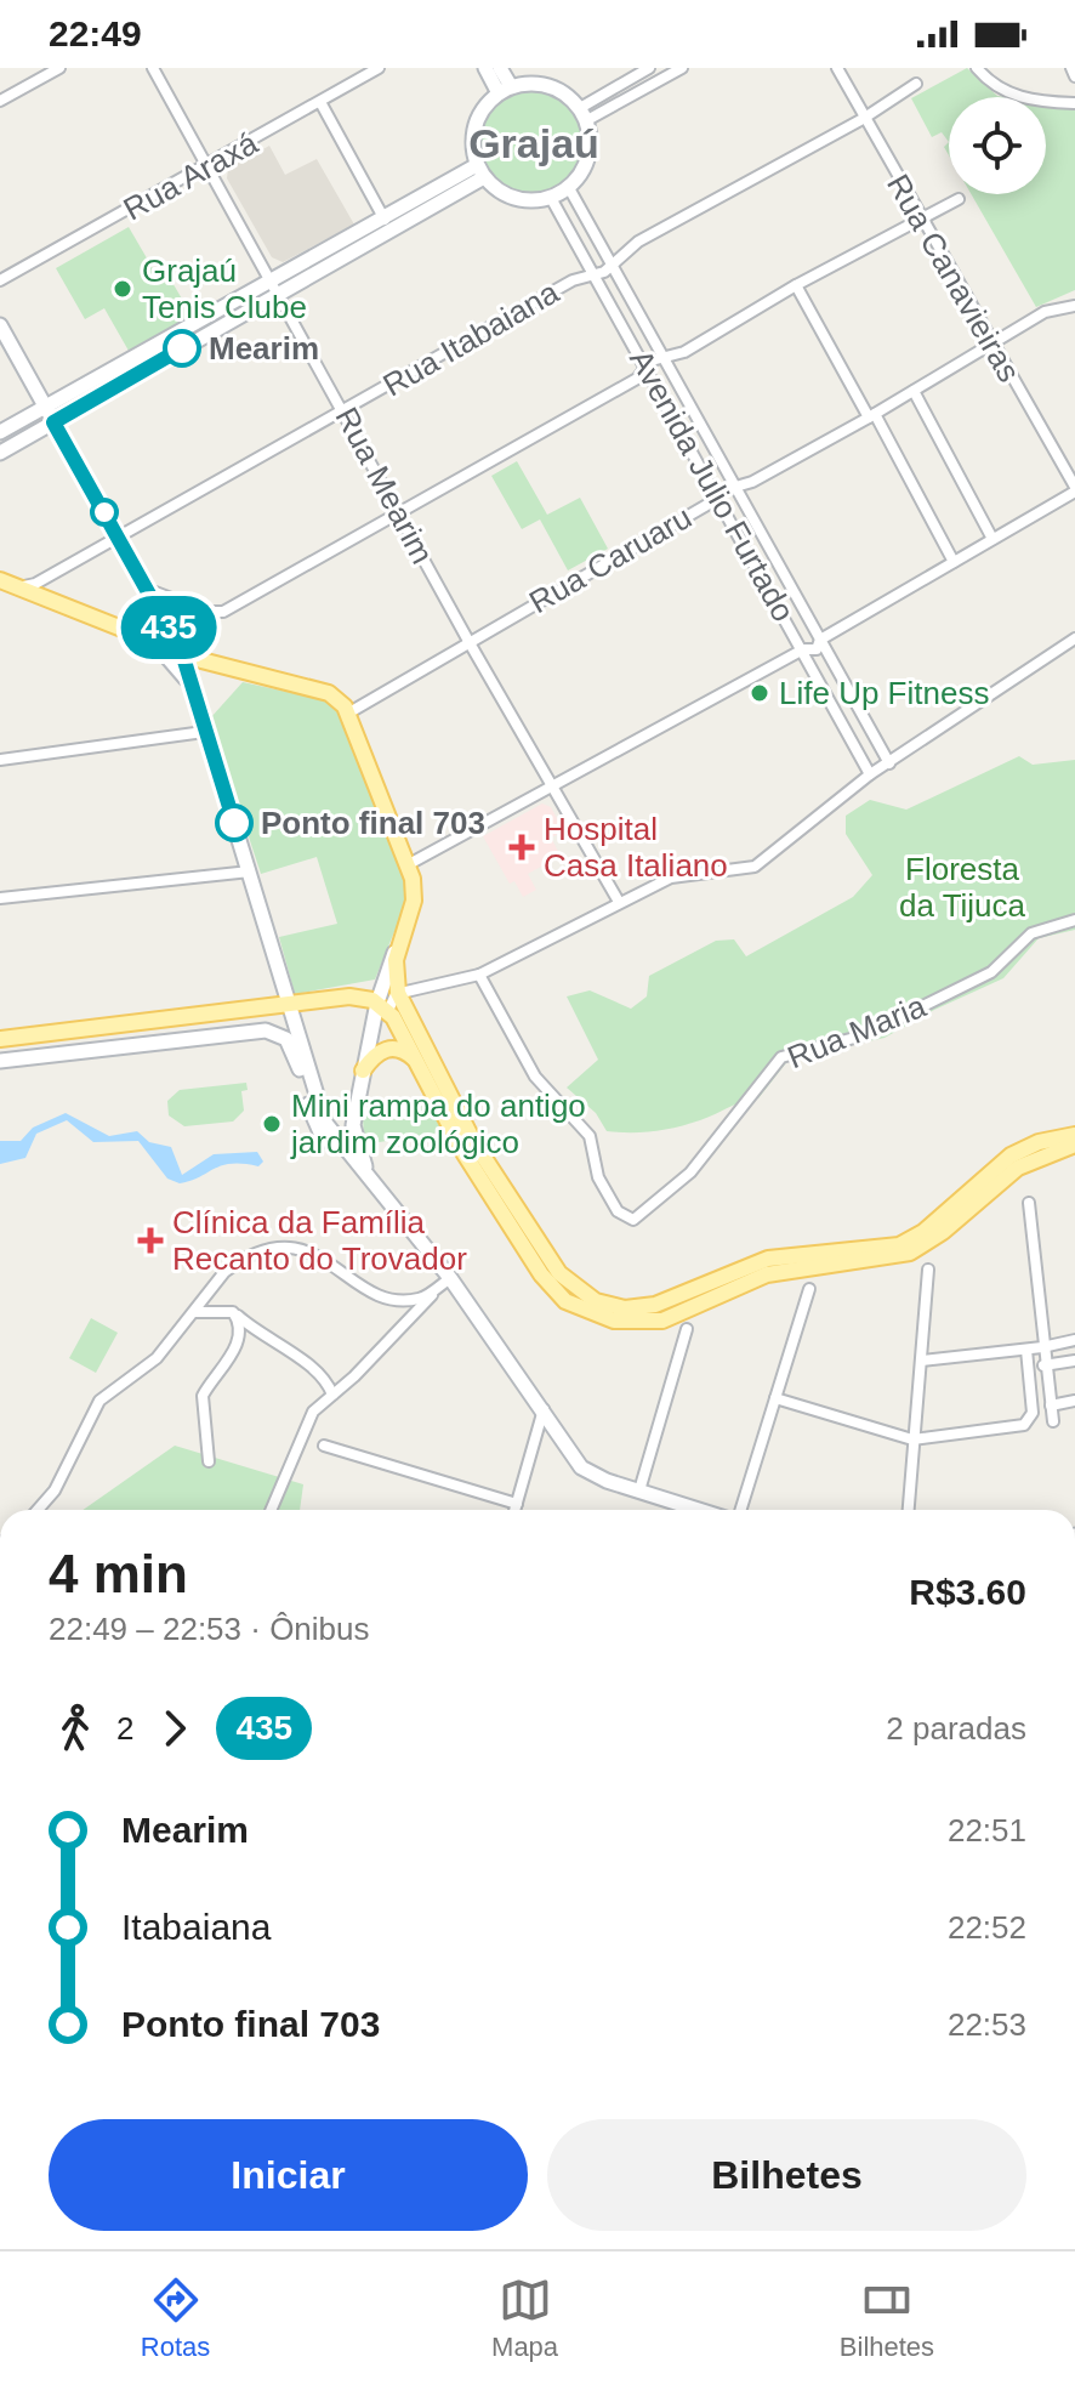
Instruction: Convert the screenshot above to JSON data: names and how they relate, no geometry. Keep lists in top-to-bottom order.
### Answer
{
  "streets": {
    "street": [
      "Rua Araxá",
      "Rua Canavieiras",
      "Rua Itabaiana",
      "Rua Mearim",
      "Avenida Julio Furtado",
      "Rua Caruaru",
      "Rua Maria"
    ]
  },
  "crossings": [
    ["Rua Araxá", "Rua Mearim"],
    ["Rua Canavieiras", "Rua Itabaiana"],
    ["Rua Canavieiras", "Rua Caruaru"],
    ["Rua Itabaiana", "Rua Mearim"],
    ["Rua Itabaiana", "Avenida Julio Furtado"],
    ["Rua Mearim", "Rua Caruaru"],
    ["Avenida Julio Furtado", "Rua Caruaru"]
  ],
  "districts": ["Grajaú"],
  "parks": ["Floresta da Tijuca"],
  "places": {
    "other": [
      "Grajaú Tenis Clube",
      "Mearim",
      "Life Up Fitness",
      "Ponto final 703",
      "Mini rampa do antigo jardim zoológico"
    ],
    "health": ["Hospital Casa Italiano", "Clínica da Família Recanto do Trovador"]
  },
  "lines": ["bus line 435"],
  "page": {
    "status": "22:49",
    "on_map": "435",
    "heading": ["4 min", "22:49 – 22:53 · Ônibus", "R$3.60"],
    "legs": ["2", "435", "2 paradas"],
    "list": [
      {
        "name": "Mearim",
        "value": "22:51"
      },
      {
        "name": "Itabaiana",
        "value": "22:52"
      },
      {
        "name": "Ponto final 703",
        "value": "22:53"
      }
    ],
    "buttons": ["Iniciar", "Bilhetes"],
    "tabs": ["Rotas", "Mapa", "Bilhetes"]
  }
}
